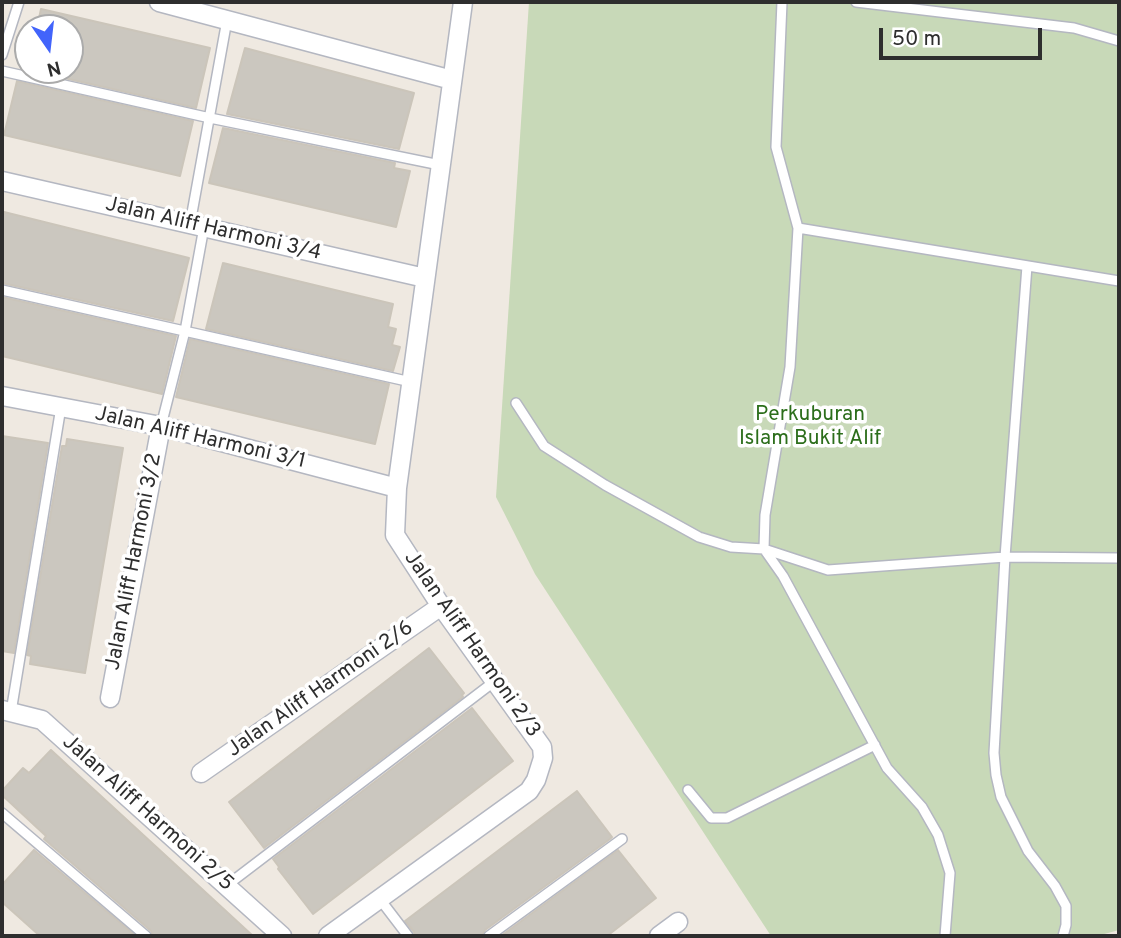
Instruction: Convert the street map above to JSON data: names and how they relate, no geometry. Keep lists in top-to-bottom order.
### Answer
{
  "streets": {
    "street": [
      "Jalan Aliff Harmoni 3/4",
      "Jalan Aliff Harmoni 3/1",
      "Jalan Aliff Harmoni 3/2",
      "Jalan Aliff Harmoni 2/3",
      "Jalan Aliff Harmoni 2/6",
      "Jalan Aliff Harmoni 2/5"
    ]
  },
  "crossings": [
    ["Jalan Aliff Harmoni 3/4", "Jalan Aliff Harmoni 2/3"],
    ["Jalan Aliff Harmoni 3/1", "Jalan Aliff Harmoni 3/2"],
    ["Jalan Aliff Harmoni 3/1", "Jalan Aliff Harmoni 2/3"],
    ["Jalan Aliff Harmoni 2/3", "Jalan Aliff Harmoni 2/6"]
  ],
  "parks": ["Perkuburan Islam Bukit Alif"],
  "scale_bar": "50 m",
  "north": "bottom"
}
